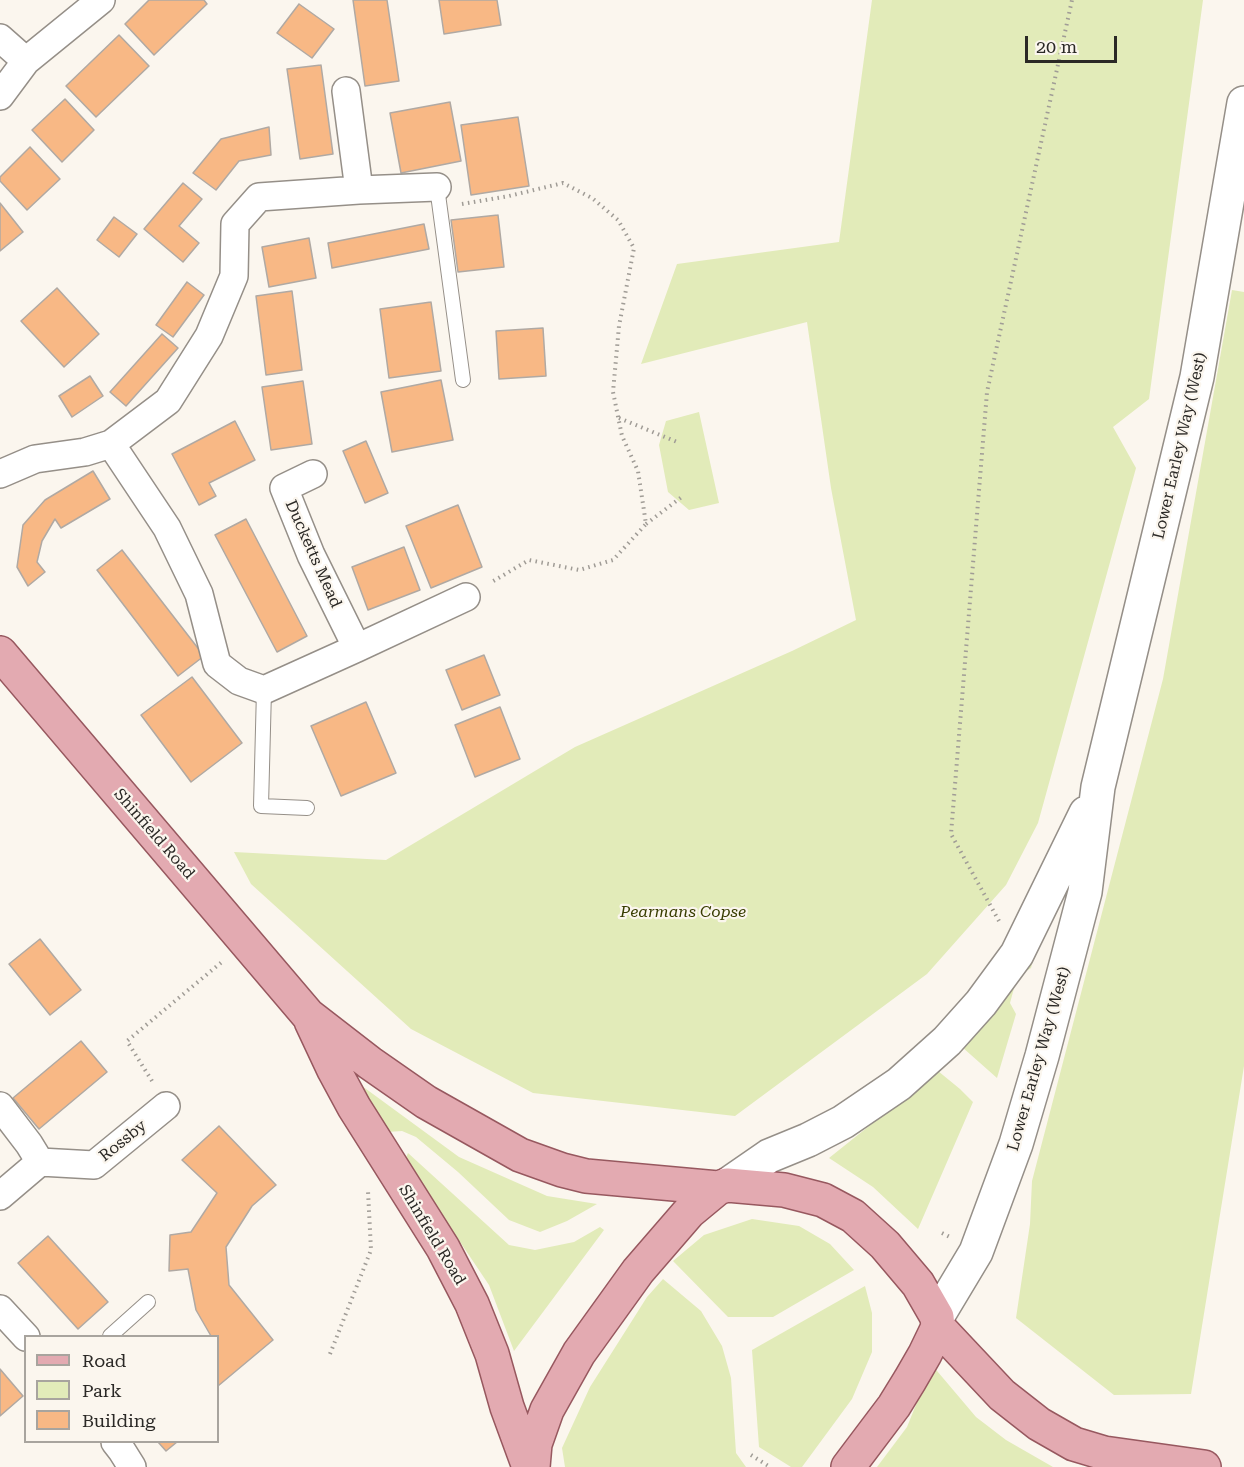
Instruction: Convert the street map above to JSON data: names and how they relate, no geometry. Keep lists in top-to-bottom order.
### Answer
{
  "streets": {
    "main road": ["Lower Earley Way (West)", "Shinfield Road"],
    "street": ["Ducketts Mead", "Rossby"]
  },
  "crossings": [
    ["Lower Earley Way (West)", "Shinfield Road"]
  ],
  "parks": ["Pearmans Copse"],
  "legend": ["Road", "Park", "Building"],
  "scale_bar": "20 m"
}
